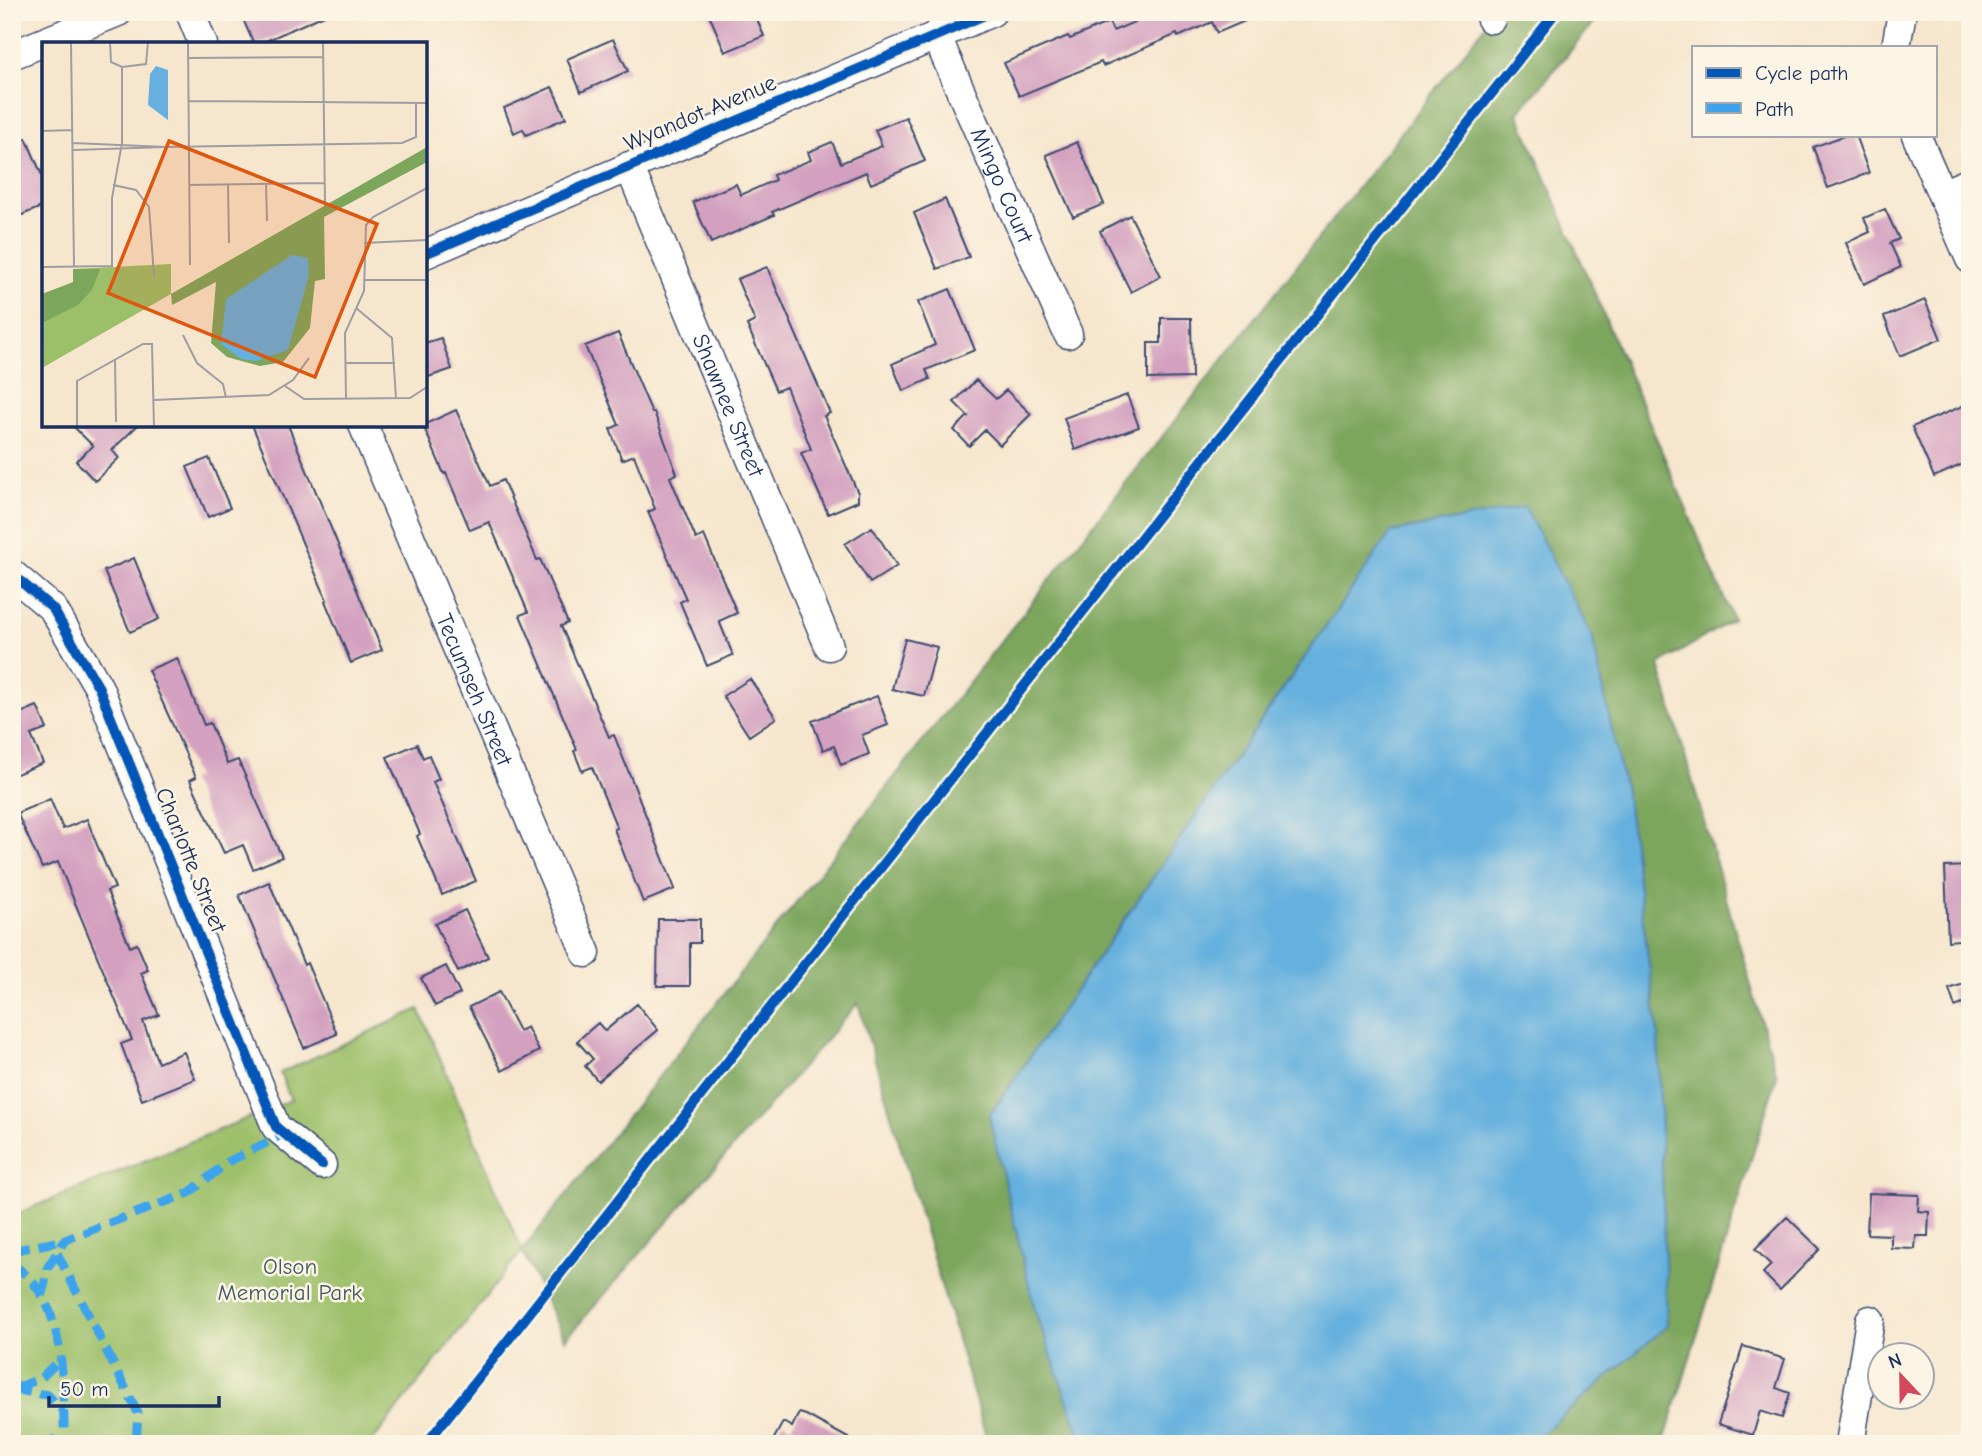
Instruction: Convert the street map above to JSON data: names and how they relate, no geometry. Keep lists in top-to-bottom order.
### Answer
{
  "streets": {
    "street": [
      "Wyandot Avenue",
      "Mingo Court",
      "Shawnee Street",
      "Tecumseh Street",
      "Charlotte Street"
    ]
  },
  "crossings": [
    ["Wyandot Avenue", "Mingo Court"],
    ["Wyandot Avenue", "Shawnee Street"]
  ],
  "parks": ["Olson Memorial Park"],
  "legend": ["Cycle path", "Path"],
  "scale_bar": "50 m",
  "north": "top"
}
